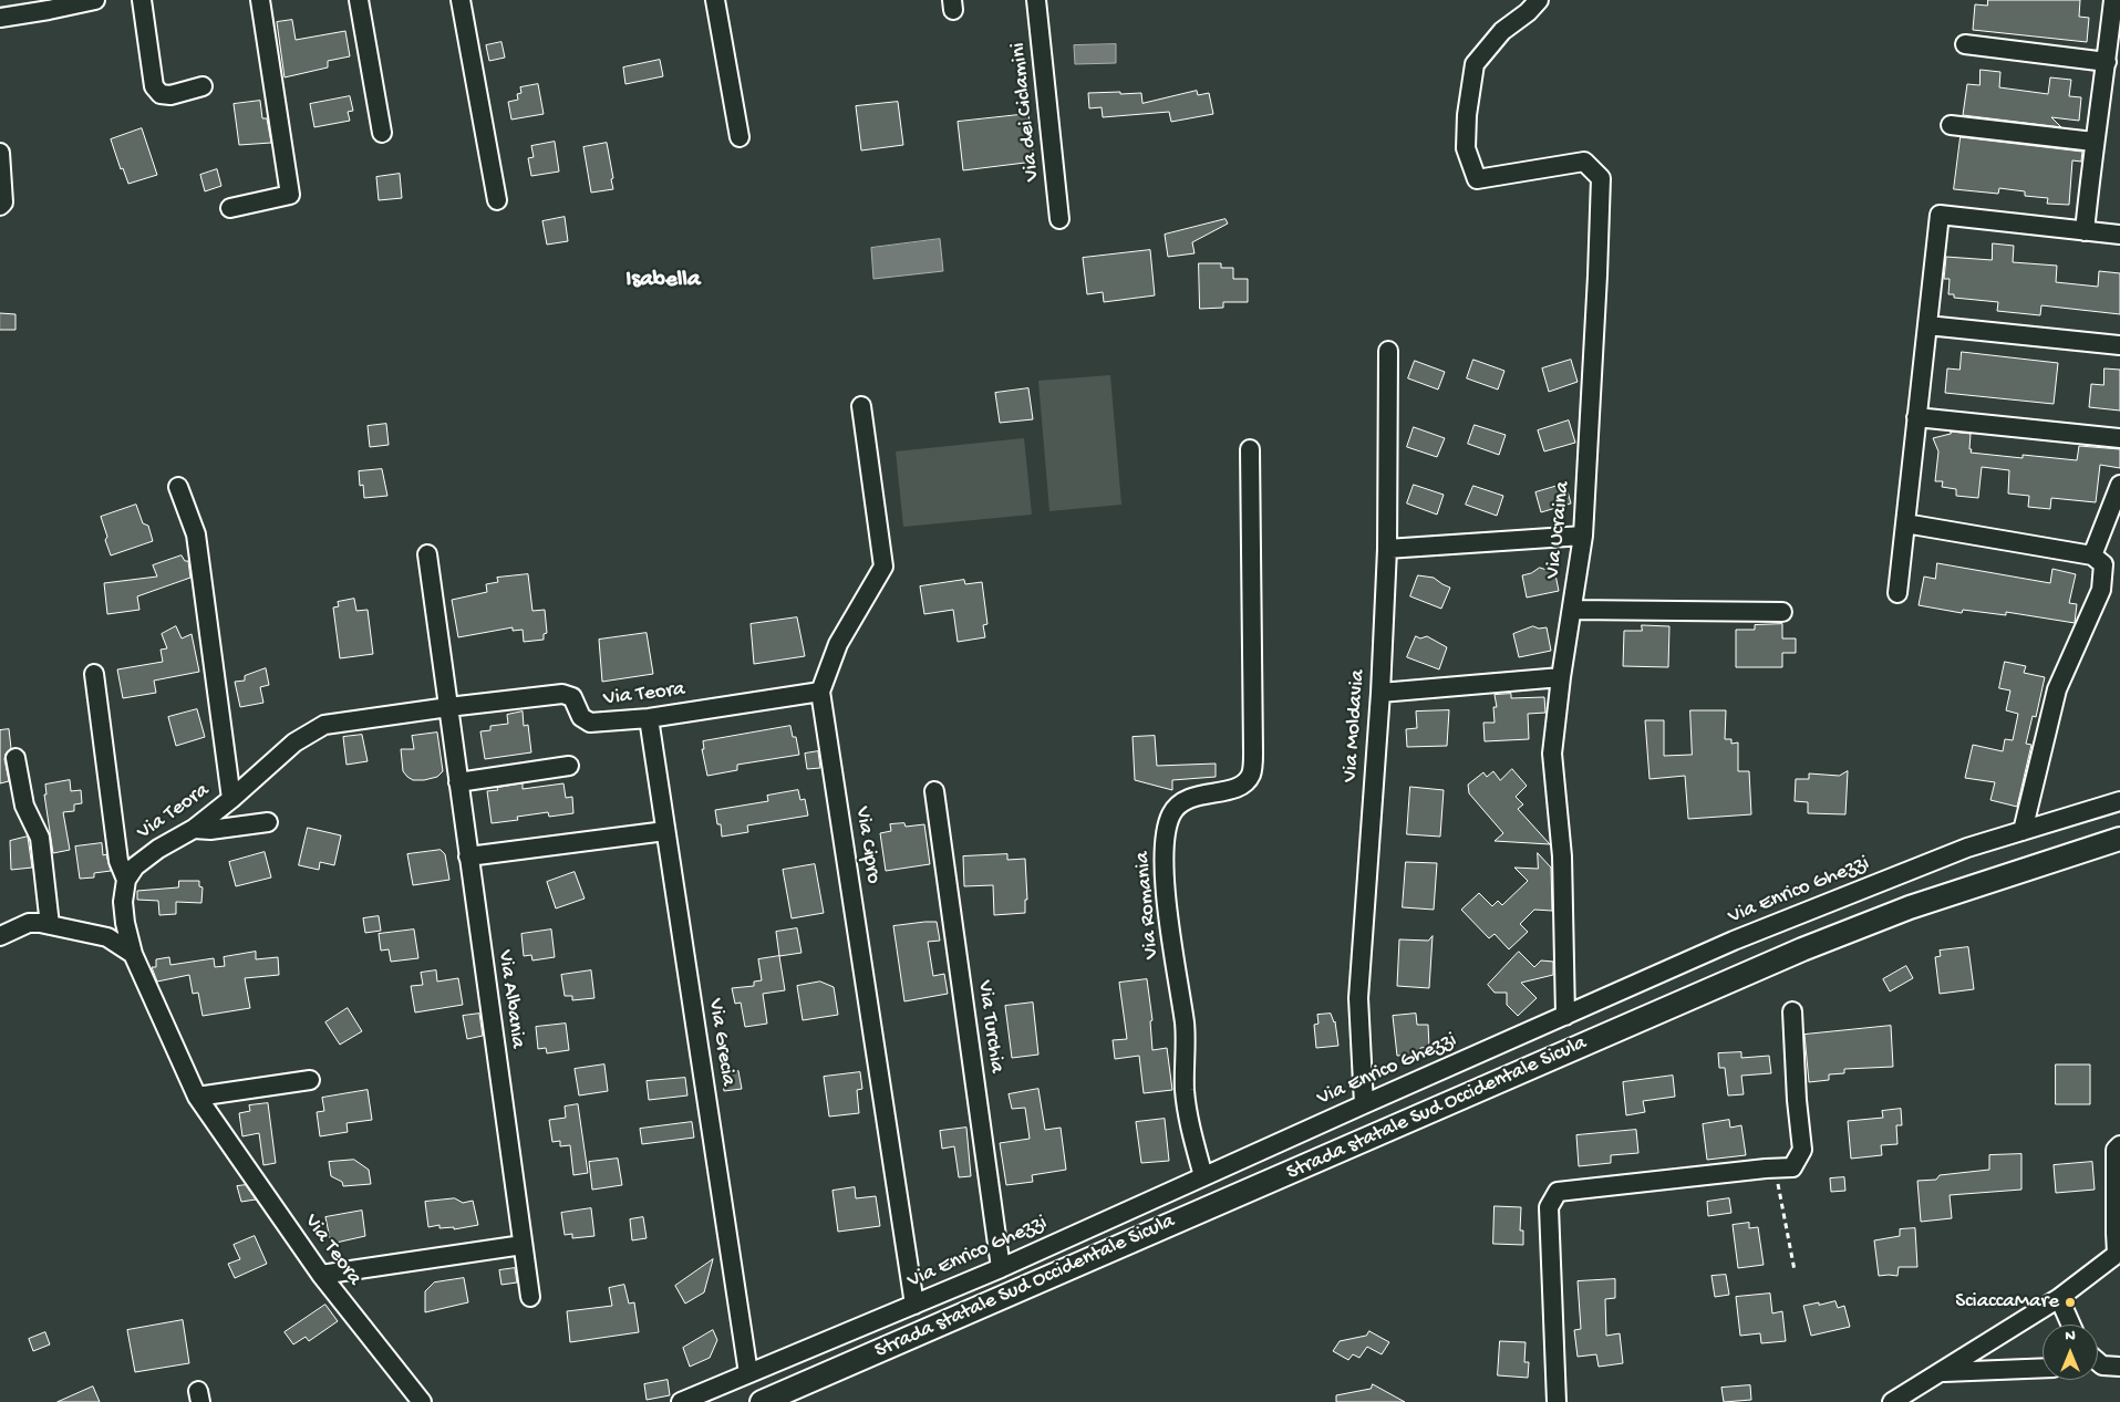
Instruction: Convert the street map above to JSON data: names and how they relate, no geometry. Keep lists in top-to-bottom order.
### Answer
{
  "streets": {
    "main road": ["Strada statale Sud Occidentale Sicula"],
    "street": [
      "Via dei Ciclamini",
      "Via Ucraina",
      "Via Teora",
      "Via Moldavia",
      "Via Cipro",
      "Via Enrico Ghezzi",
      "Via Romania",
      "Via Albania",
      "Via Turchia",
      "Via Grecia"
    ]
  },
  "crossings": [
    ["Via Ucraina", "Via Enrico Ghezzi"],
    ["Via Teora", "Via Cipro"],
    ["Via Teora", "Via Albania"],
    ["Via Teora", "Via Grecia"],
    ["Via Moldavia", "Via Enrico Ghezzi"],
    ["Via Cipro", "Via Enrico Ghezzi"],
    ["Via Enrico Ghezzi", "Via Romania"],
    ["Via Enrico Ghezzi", "Via Turchia"],
    ["Via Enrico Ghezzi", "Via Grecia"]
  ],
  "districts": ["Isabella"],
  "places": ["SciaccaMare"],
  "north": "top"
}
